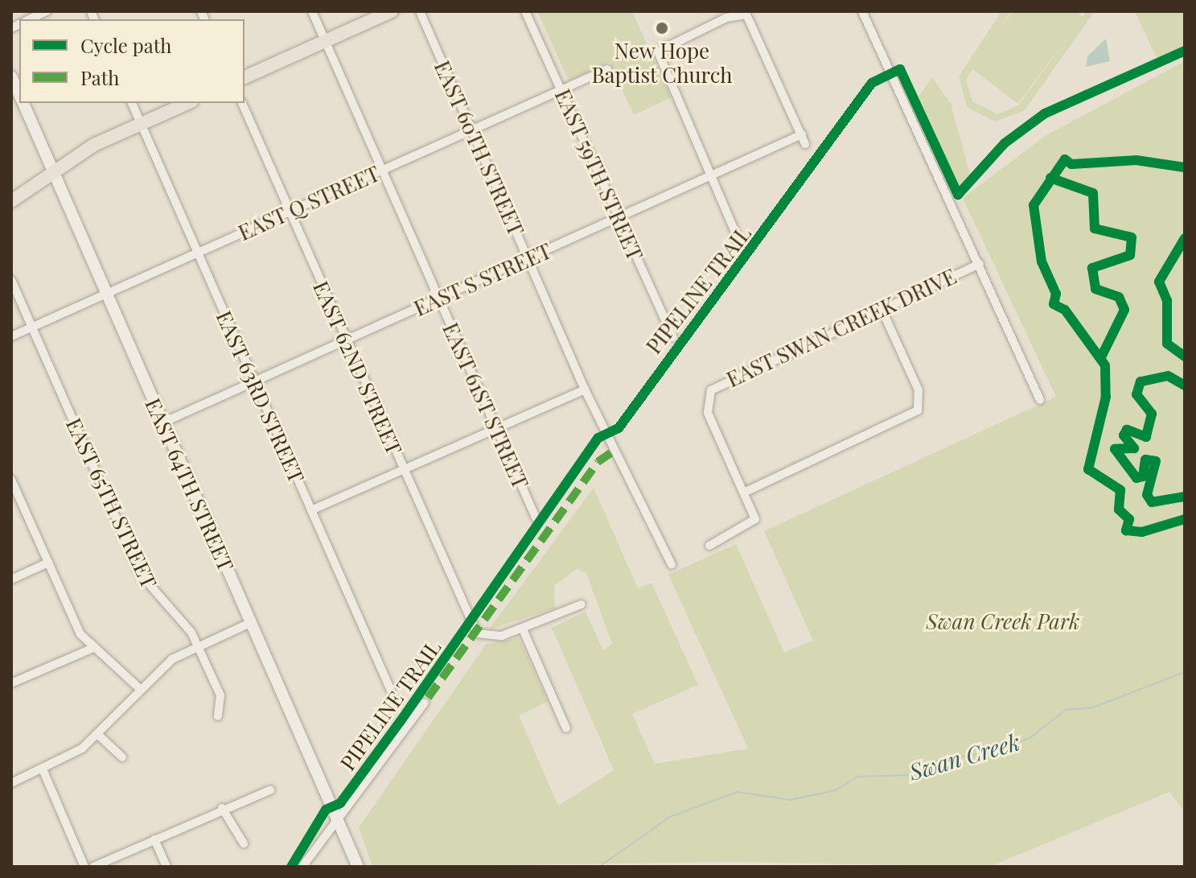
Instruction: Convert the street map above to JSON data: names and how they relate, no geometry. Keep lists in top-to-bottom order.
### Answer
{
  "streets": {
    "street": [
      "EAST 60TH STREET",
      "EAST 59TH STREET",
      "EAST Q STREET",
      "EAST S STREET",
      "EAST SWAN CREEK DRIVE",
      "EAST 62ND STREET",
      "EAST 63RD STREET",
      "EAST 61ST STREET",
      "EAST 64TH STREET",
      "EAST 65TH STREET"
    ],
    "cycle path": ["PIPELINE TRAIL"]
  },
  "crossings": [
    ["EAST 60TH STREET", "EAST Q STREET"],
    ["EAST 60TH STREET", "EAST S STREET"],
    ["EAST 59TH STREET", "EAST Q STREET"],
    ["EAST 59TH STREET", "EAST S STREET"],
    ["EAST Q STREET", "EAST 62ND STREET"],
    ["EAST Q STREET", "EAST 63RD STREET"],
    ["EAST Q STREET", "EAST 61ST STREET"],
    ["EAST Q STREET", "EAST 64TH STREET"],
    ["EAST Q STREET", "EAST 65TH STREET"],
    ["EAST S STREET", "EAST 62ND STREET"],
    ["EAST S STREET", "EAST 63RD STREET"],
    ["EAST S STREET", "EAST 61ST STREET"],
    ["EAST S STREET", "EAST 64TH STREET"]
  ],
  "water": ["Swan Creek"],
  "parks": ["Swan Creek Park"],
  "places": ["New Hope Baptist Church"],
  "legend": ["Cycle path", "Path"]
}
